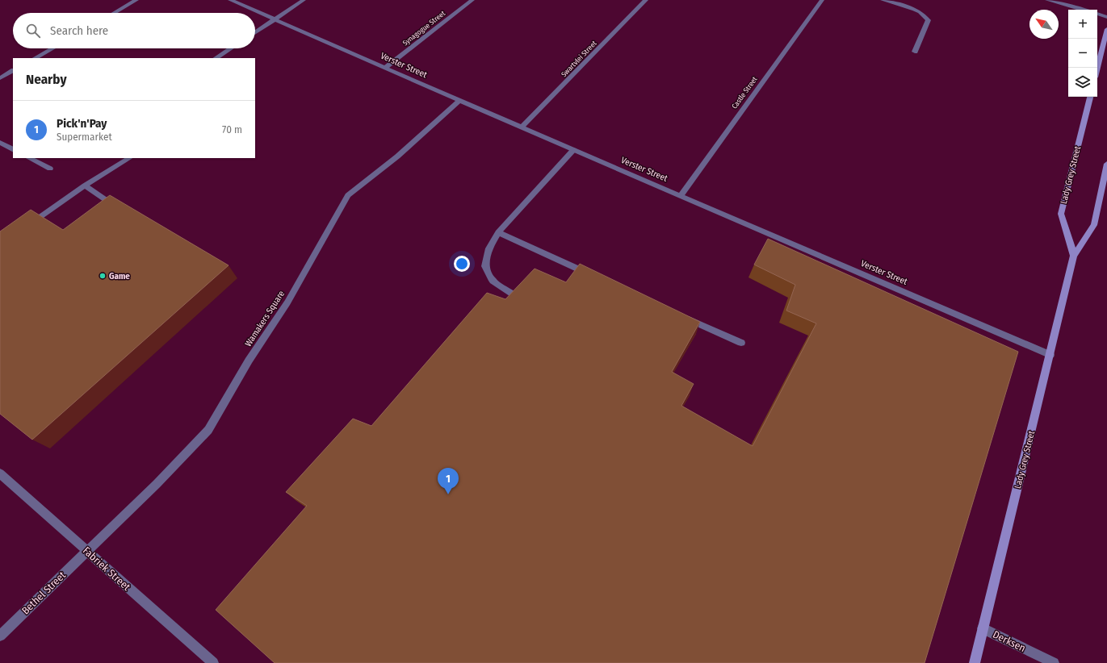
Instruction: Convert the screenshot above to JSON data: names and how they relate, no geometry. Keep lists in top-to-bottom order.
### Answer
{
  "streets": {
    "main road": ["Lady Grey Street"],
    "street": [
      "Synagogue Street",
      "Swartvlei Street",
      "Verster Street",
      "Castle Street",
      "Wamakers Square",
      "Fabriek Street",
      "Bethel Street",
      "Derksen"
    ]
  },
  "crossings": [
    ["Synagogue Street", "Verster Street"],
    ["Swartvlei Street", "Verster Street"],
    ["Verster Street", "Castle Street"],
    ["Verster Street", "Lady Grey Street"],
    ["Verster Street", "Wamakers Square"],
    ["Lady Grey Street", "Derksen"],
    ["Wamakers Square", "Fabriek Street"],
    ["Wamakers Square", "Bethel Street"],
    ["Fabriek Street", "Bethel Street"]
  ],
  "places": ["Game"],
  "north": "top left",
  "page": {
    "map_buttons": ["+", "−"],
    "search": "Search here",
    "heading": "Nearby",
    "list": [
      {
        "mark": "1",
        "name": "Pick'n'Pay",
        "note": "Supermarket",
        "value": "70 m"
      }
    ],
    "pins": "1"
  }
}
